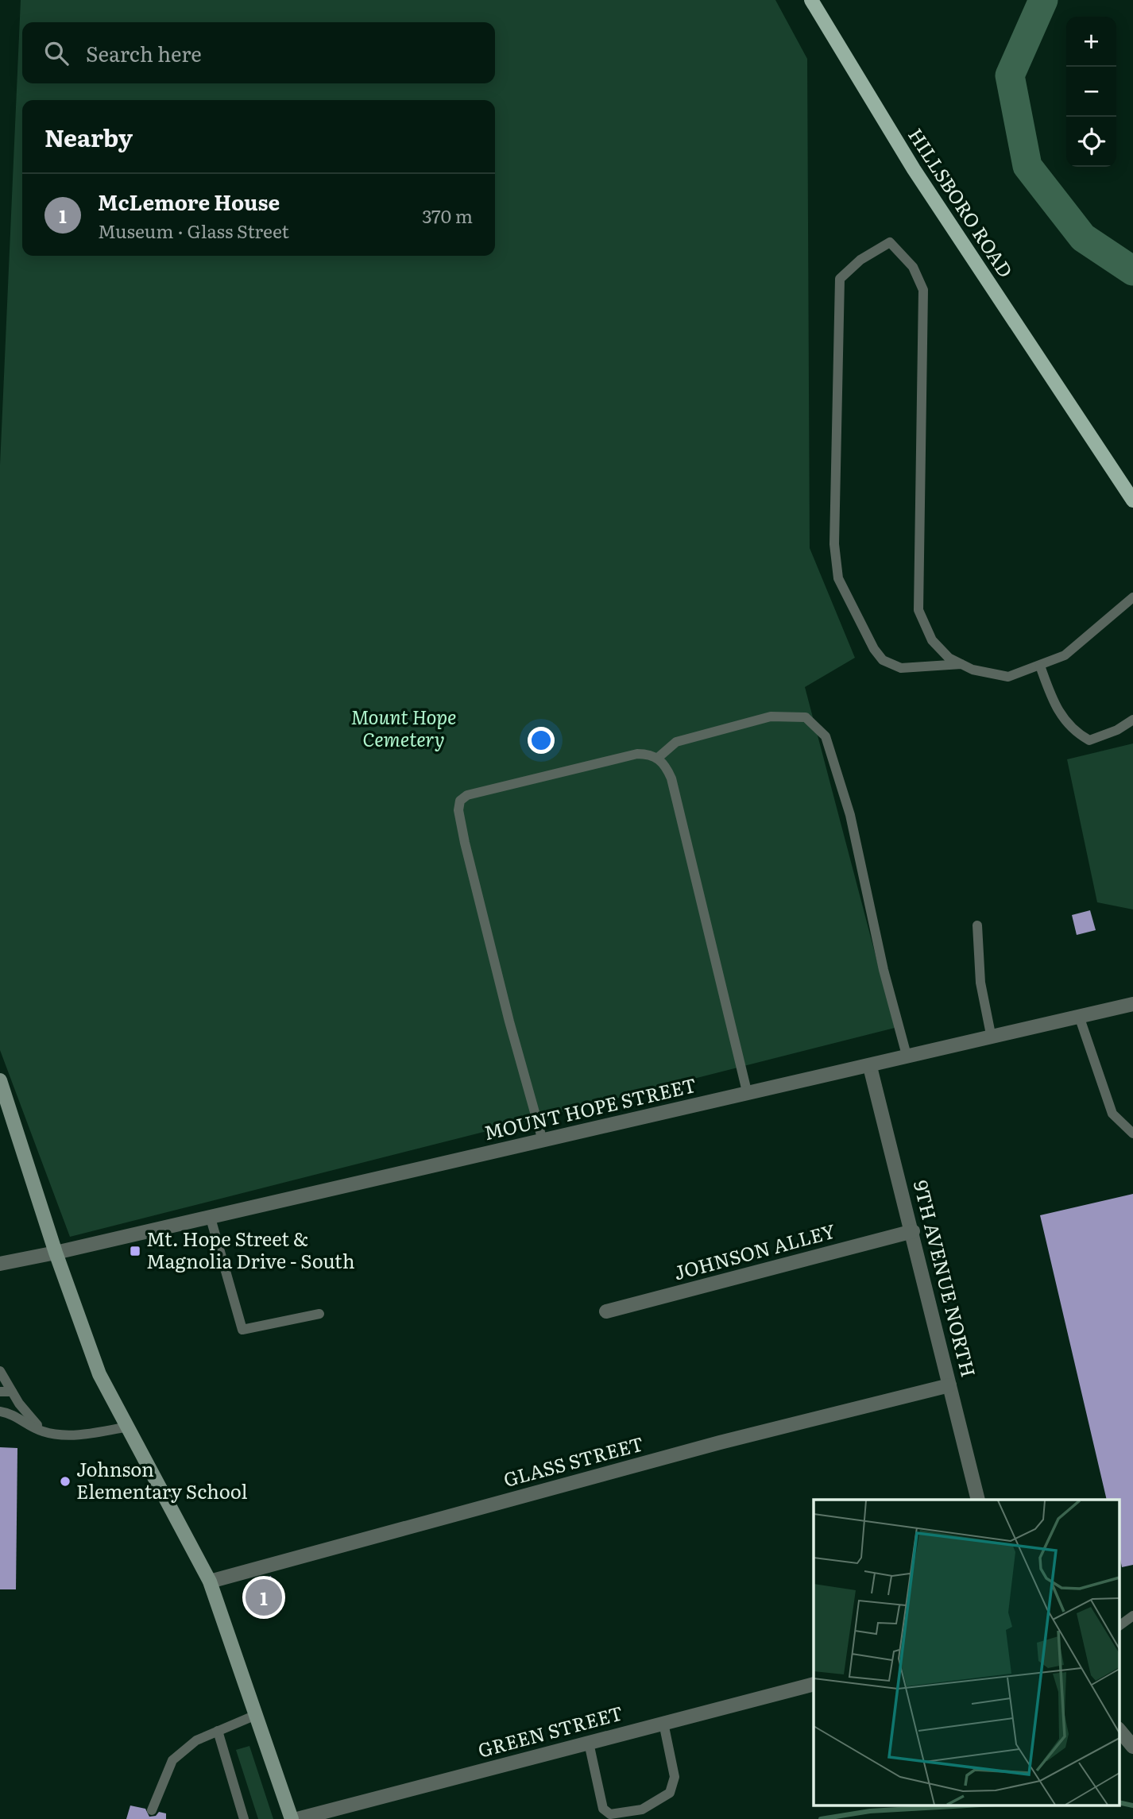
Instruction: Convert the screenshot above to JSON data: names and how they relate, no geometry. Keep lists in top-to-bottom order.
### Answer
{
  "streets": {
    "main road": ["HILLSBORO ROAD"],
    "street": [
      "MOUNT HOPE STREET",
      "JOHNSON ALLEY",
      "9TH AVENUE NORTH",
      "GLASS STREET",
      "GREEN STREET"
    ]
  },
  "crossings": [
    ["MOUNT HOPE STREET", "9TH AVENUE NORTH"],
    ["JOHNSON ALLEY", "9TH AVENUE NORTH"],
    ["9TH AVENUE NORTH", "GLASS STREET"]
  ],
  "parks": ["Mount Hope Cemetery"],
  "places": {
    "transit": ["Mt. Hope Street & Magnolia Drive - South"],
    "other": ["Johnson Elementary School"]
  },
  "page": {
    "map_buttons": ["+", "−"],
    "search": "Search here",
    "heading": "Nearby",
    "list": [
      {
        "mark": "1",
        "name": "McLemore House",
        "note": "Museum · Glass Street",
        "value": "370 m"
      }
    ],
    "pins": "1"
  }
}
